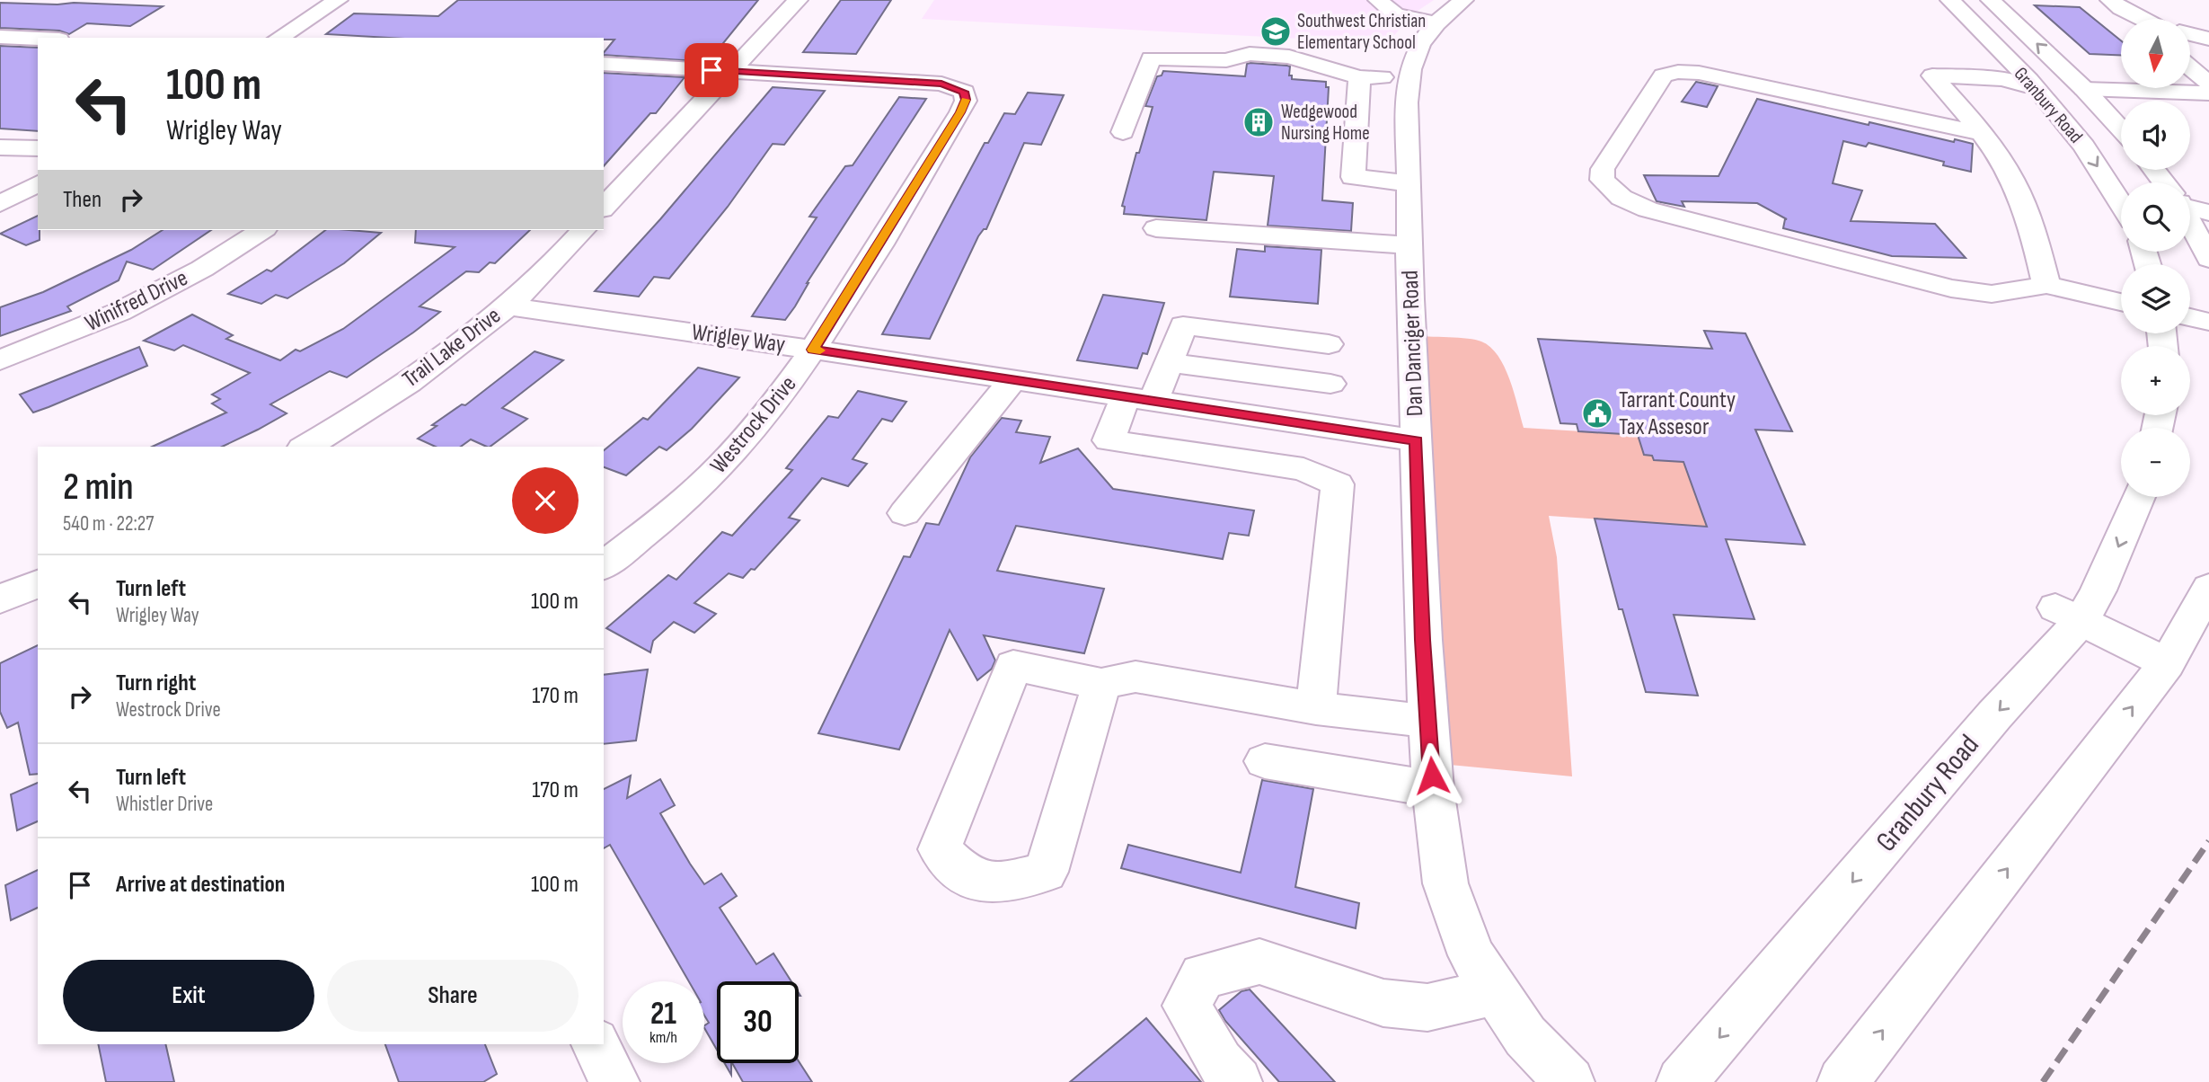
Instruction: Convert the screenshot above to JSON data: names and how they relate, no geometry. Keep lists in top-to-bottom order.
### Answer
{
  "streets": {
    "street": [
      "Granbury Road",
      "Winifred Drive",
      "Wrigley Way",
      "Dan Danciger Road",
      "Trail Lake Drive",
      "Westrock Drive"
    ]
  },
  "crossings": [
    ["Wrigley Way", "Dan Danciger Road"],
    ["Wrigley Way", "Trail Lake Drive"],
    ["Wrigley Way", "Westrock Drive"]
  ],
  "places": {
    "school or university": ["Southwest Christian Elementary School"],
    "building": ["Wedgewood Nursing Home"],
    "public building": ["Tarrant County Tax Assesor"]
  },
  "north": "bottom",
  "page": {
    "map_buttons": ["+", "−"],
    "turn": ["100 m", "Wrigley Way"],
    "then": "Then",
    "heading": ["2 min", "540 m · 22:27"],
    "list": [
      {
        "name": "Turn left",
        "note": "Wrigley Way",
        "value": "100 m"
      },
      {
        "name": "Turn right",
        "note": "Westrock Drive",
        "value": "170 m"
      },
      {
        "name": "Turn left",
        "note": "Whistler Drive",
        "value": "170 m"
      },
      {
        "name": "Arrive at destination",
        "value": "100 m"
      }
    ],
    "buttons": ["Exit", "Share"],
    "speed": "21 km/h",
    "limit": "30"
  }
}
